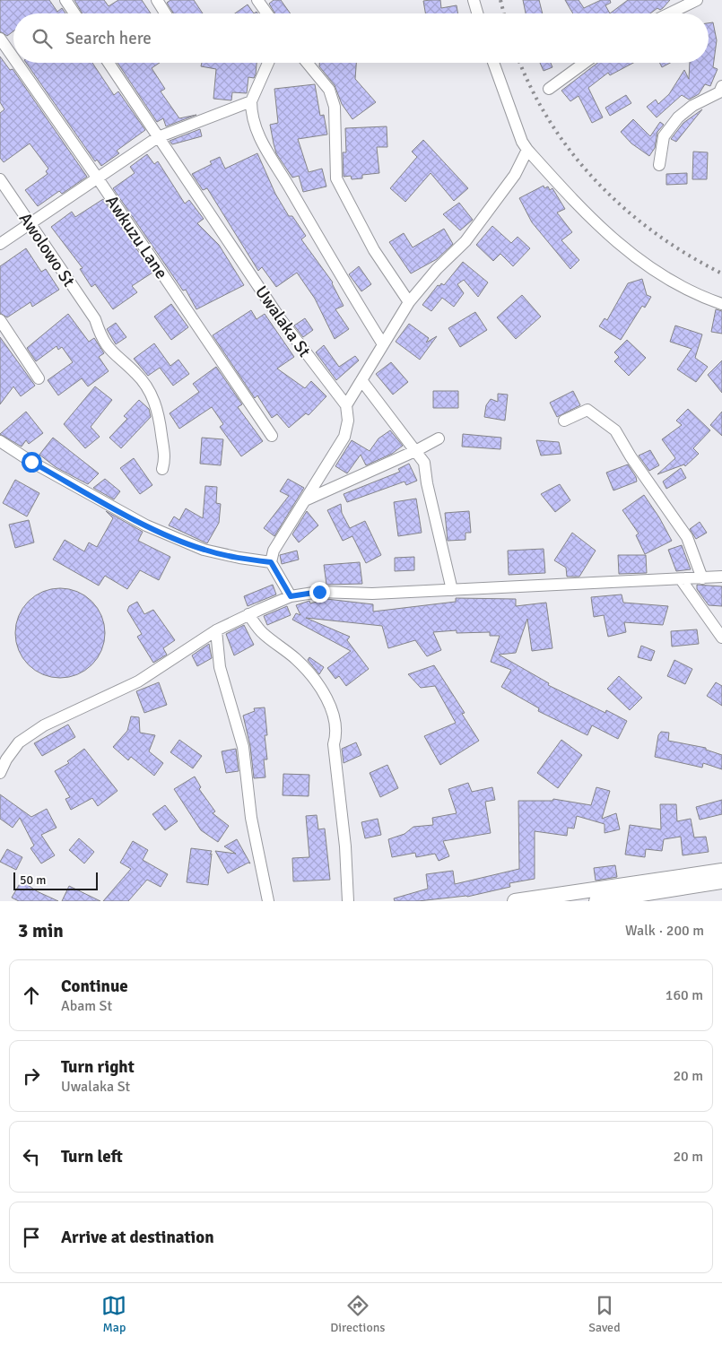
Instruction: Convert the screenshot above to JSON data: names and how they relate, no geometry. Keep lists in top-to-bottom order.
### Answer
{
  "streets": {
    "street": ["Awkuzu Lane", "Awolowo St", "Uwalaka St"]
  },
  "scale_bar": "50 m",
  "page": {
    "search": "Search here",
    "scale": "50 m",
    "heading": ["3 min", "Walk · 200 m"],
    "list": [
      ["Continue", "Abam St", "160 m"],
      ["Turn right", "Uwalaka St", "20 m"],
      ["Turn left", "20 m"],
      "Arrive at destination"
    ],
    "nav": ["Map", "Directions", "Saved"]
  }
}
